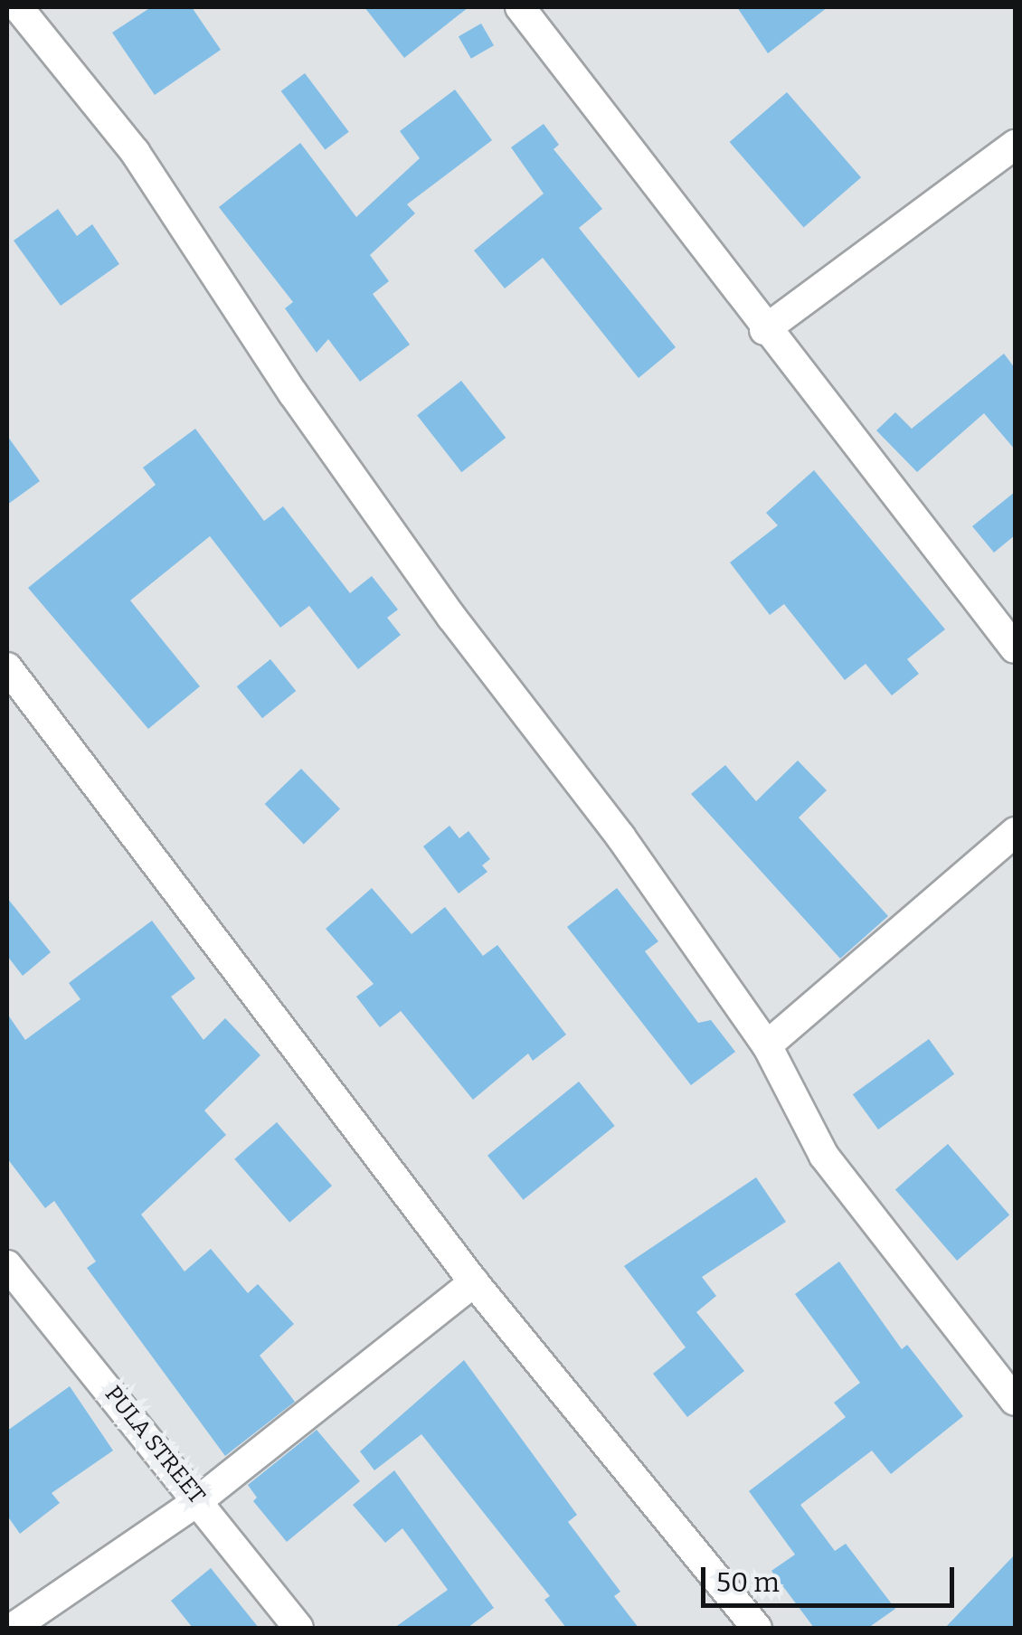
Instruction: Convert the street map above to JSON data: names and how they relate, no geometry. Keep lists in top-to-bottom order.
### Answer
{
  "streets": {
    "street": ["PULA STREET"]
  },
  "scale_bar": "50 m"
}
